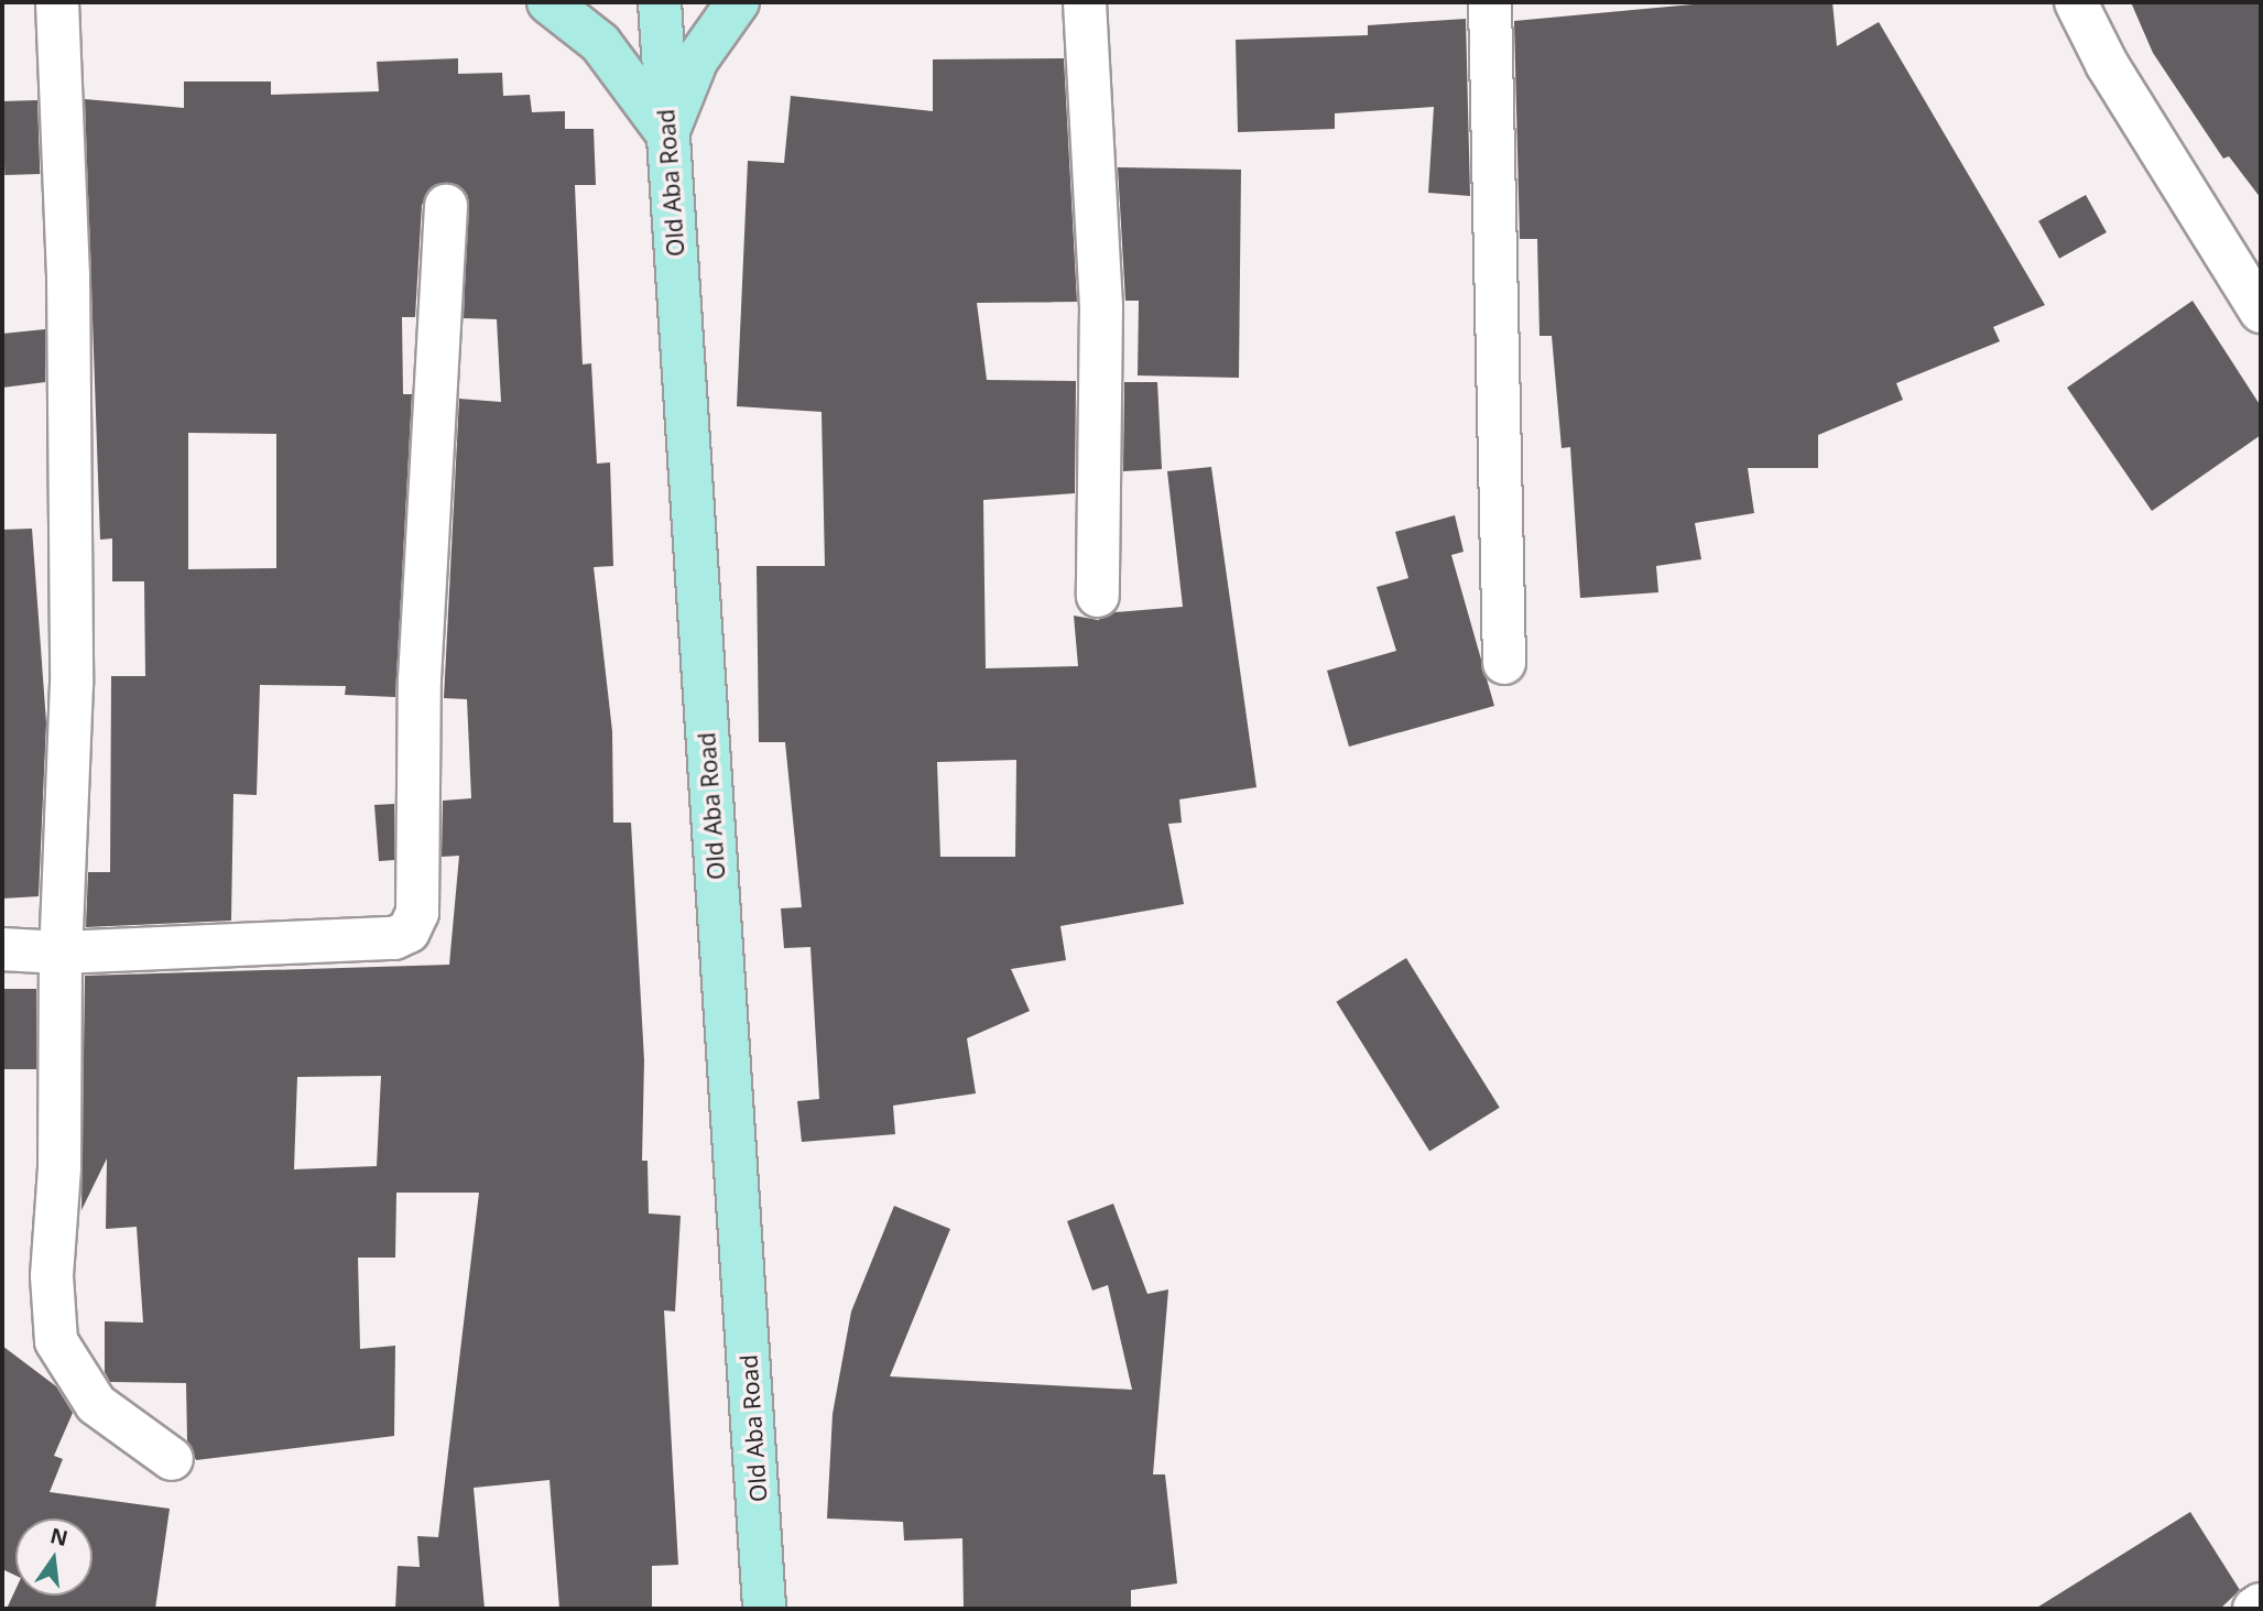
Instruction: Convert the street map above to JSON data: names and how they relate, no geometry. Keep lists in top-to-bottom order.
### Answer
{
  "streets": {
    "main road": ["Old Aba Road"]
  },
  "north": "top"
}
